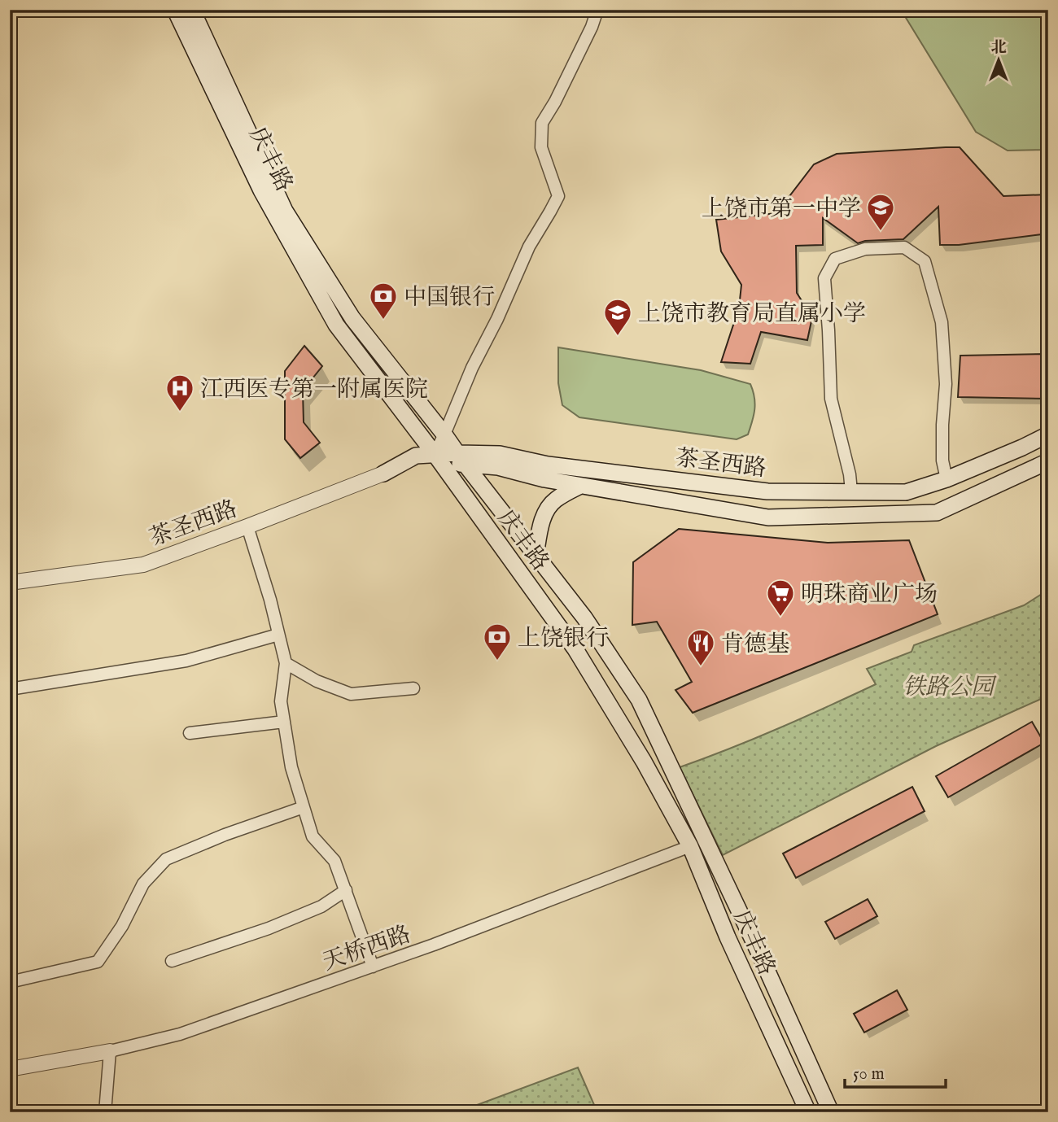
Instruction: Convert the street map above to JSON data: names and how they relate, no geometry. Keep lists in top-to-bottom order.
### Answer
{
  "streets": {
    "main road": ["庆丰路", "茶圣西路"],
    "street": ["天桥西路"]
  },
  "crossings": [
    ["庆丰路", "茶圣西路"],
    ["庆丰路", "天桥西路"]
  ],
  "parks": ["铁路公园"],
  "places": {
    "school or university": ["上饶市第一中学", "上饶市教育局直属小学"],
    "bank": ["中国银行", "上饶银行"],
    "hospital": ["江西医专第一附属医院"],
    "supermarket": ["明珠商业广场"],
    "restaurant": ["肯德基"]
  },
  "scale_bar": "50 m",
  "north": "top"
}
